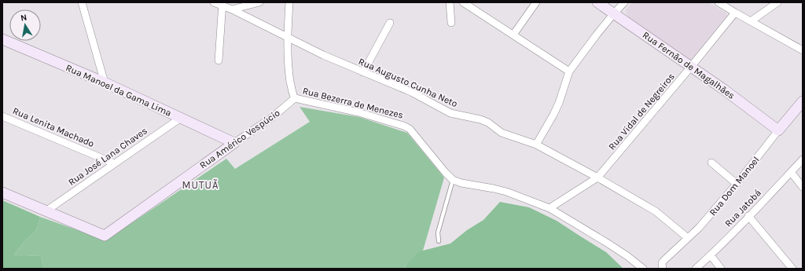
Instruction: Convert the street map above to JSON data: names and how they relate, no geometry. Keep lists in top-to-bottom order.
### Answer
{
  "streets": {
    "street": [
      "Rua Fernão de Magalhães",
      "Rua Augusto Cunha Neto",
      "Rua Manoel da Gama Lima",
      "Rua Bezerra de Menezes",
      "Rua Vidal de Negreiros",
      "Rua Lenita Machado",
      "Rua Américo Vespúcio",
      "Rua José Lana Chaves",
      "Rua Dom Manoel",
      "Rua Jatobá"
    ]
  },
  "crossings": [
    ["Rua Fernão de Magalhães", "Rua Vidal de Negreiros"],
    ["Rua Fernão de Magalhães", "Rua Dom Manoel"],
    ["Rua Augusto Cunha Neto", "Rua Vidal de Negreiros"],
    ["Rua Augusto Cunha Neto", "Rua Dom Manoel"],
    ["Rua Manoel da Gama Lima", "Rua Américo Vespúcio"],
    ["Rua Manoel da Gama Lima", "Rua José Lana Chaves"],
    ["Rua Bezerra de Menezes", "Rua Américo Vespúcio"],
    ["Rua Lenita Machado", "Rua José Lana Chaves"],
    ["Rua Américo Vespúcio", "Rua José Lana Chaves"]
  ],
  "districts": ["MUTUÃ"],
  "north": "top"
}
